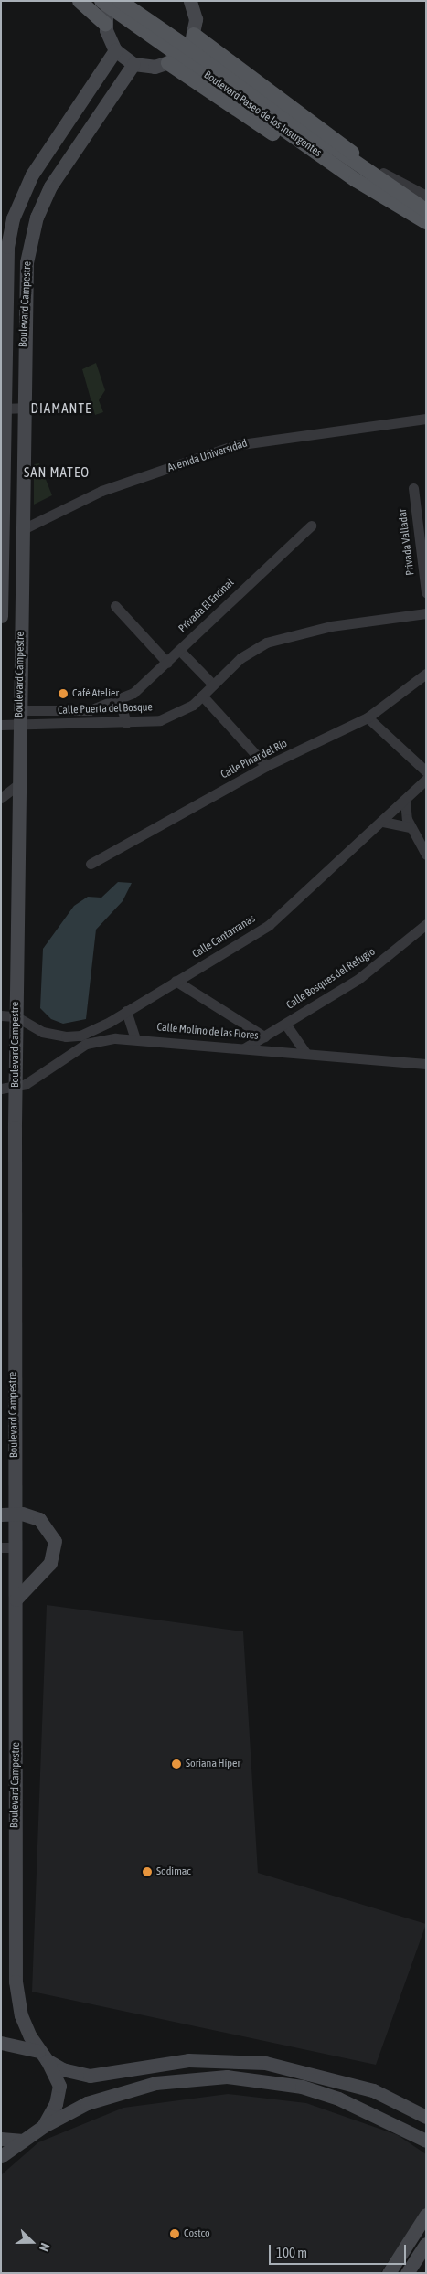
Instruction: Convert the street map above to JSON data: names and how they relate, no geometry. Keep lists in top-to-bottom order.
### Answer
{
  "streets": {
    "main road": ["Boulevard Paseo de los Insurgentes"],
    "street": [
      "Boulevard Campestre",
      "Avenida Universidad",
      "Privada Valladar",
      "Privada El Encinal",
      "Calle Puerta del Bosque",
      "Calle Pinar del Río",
      "Calle Cantarranas",
      "Calle Bosques del Refugio",
      "Calle Molino de las Flores"
    ]
  },
  "crossings": [
    ["Boulevard Campestre", "Avenida Universidad"],
    ["Boulevard Campestre", "Calle Puerta del Bosque"],
    ["Boulevard Campestre", "Calle Cantarranas"],
    ["Boulevard Campestre", "Calle Molino de las Flores"],
    ["Privada El Encinal", "Calle Puerta del Bosque"],
    ["Calle Bosques del Refugio", "Calle Molino de las Flores"]
  ],
  "districts": ["DIAMANTE", "SAN MATEO"],
  "places": [
    "Café Atelier",
    "Soriana Híper",
    "Sodimac",
    "Costco"
  ],
  "scale_bar": "100 m",
  "north": "right"
}
